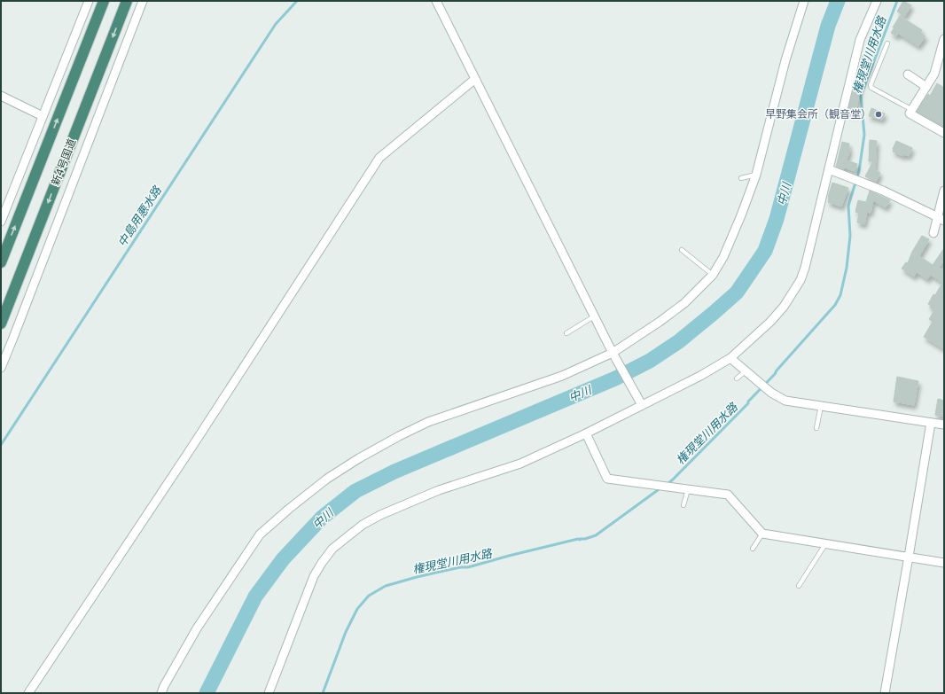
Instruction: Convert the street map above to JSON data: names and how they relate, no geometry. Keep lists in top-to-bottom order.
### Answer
{
  "streets": {
    "highway": ["新4号国道"]
  },
  "water": ["権現堂川用水路", "中川", "中島用悪水路"],
  "places": ["早野集会所（観音堂）"]
}
